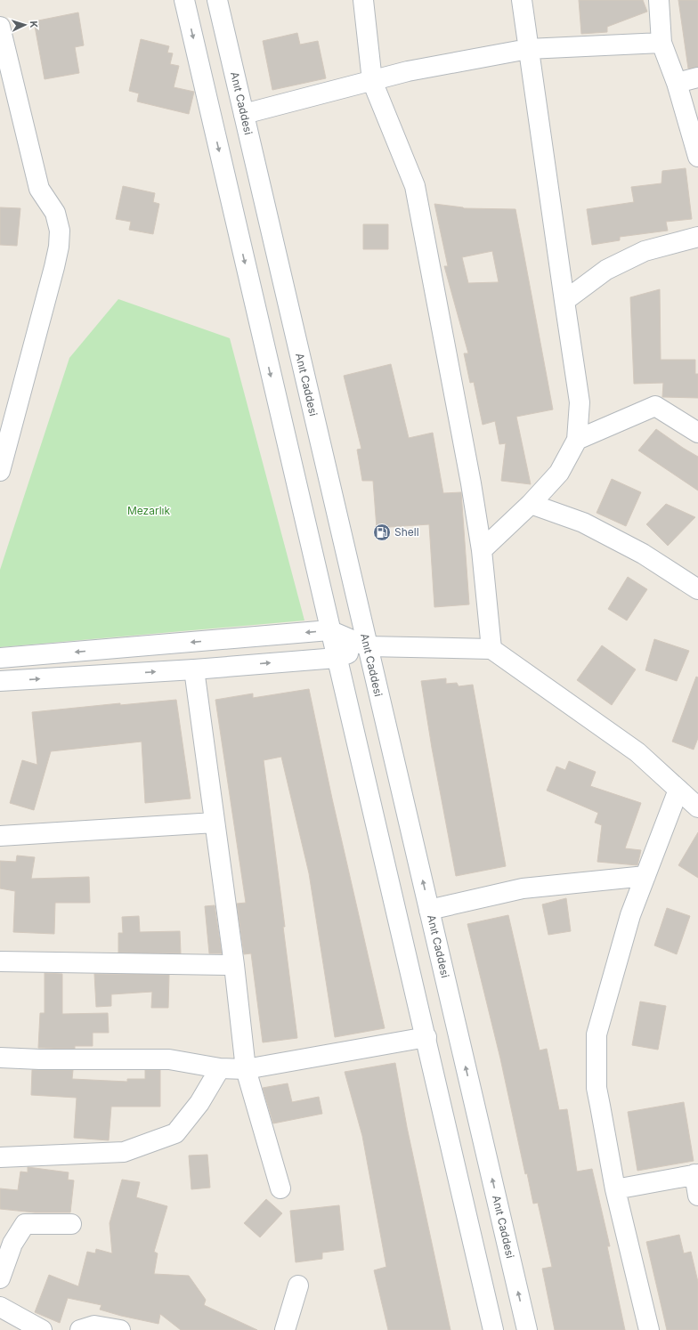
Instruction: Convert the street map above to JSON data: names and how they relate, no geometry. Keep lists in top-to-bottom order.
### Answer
{
  "streets": {
    "street": ["Anıt Caddesi"]
  },
  "parks": ["Mezarlık"],
  "places": {
    "fuel station": ["Shell"]
  },
  "north": "right"
}
